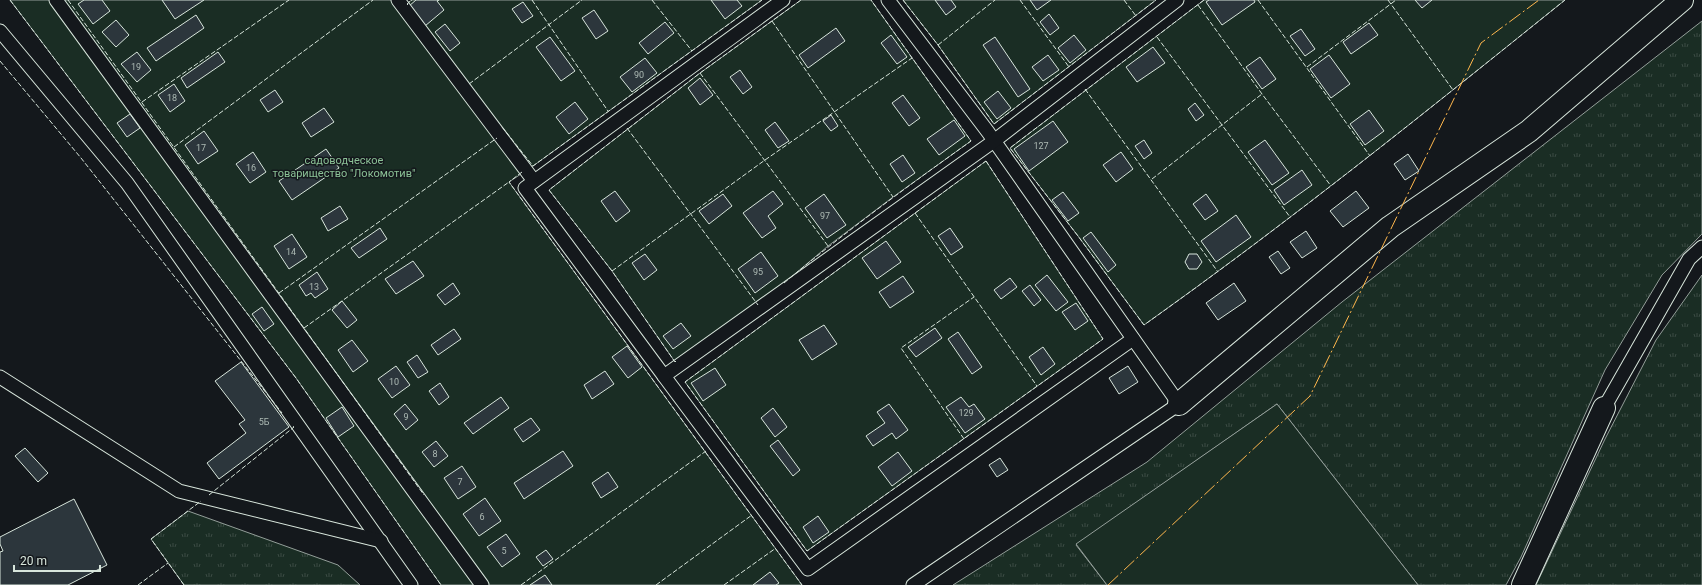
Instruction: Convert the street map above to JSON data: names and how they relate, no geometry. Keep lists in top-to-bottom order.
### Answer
{
  "parks": ["садоводческое товарищество \"Локомотив\""],
  "house_numbers": [
    "19",
    "90",
    "18",
    "127",
    "17",
    "16",
    "97",
    "14",
    "95",
    "13",
    "10",
    "129",
    "9",
    "5Б",
    "8",
    "7",
    "6",
    "5"
  ],
  "scale_bar": "20 m"
}
